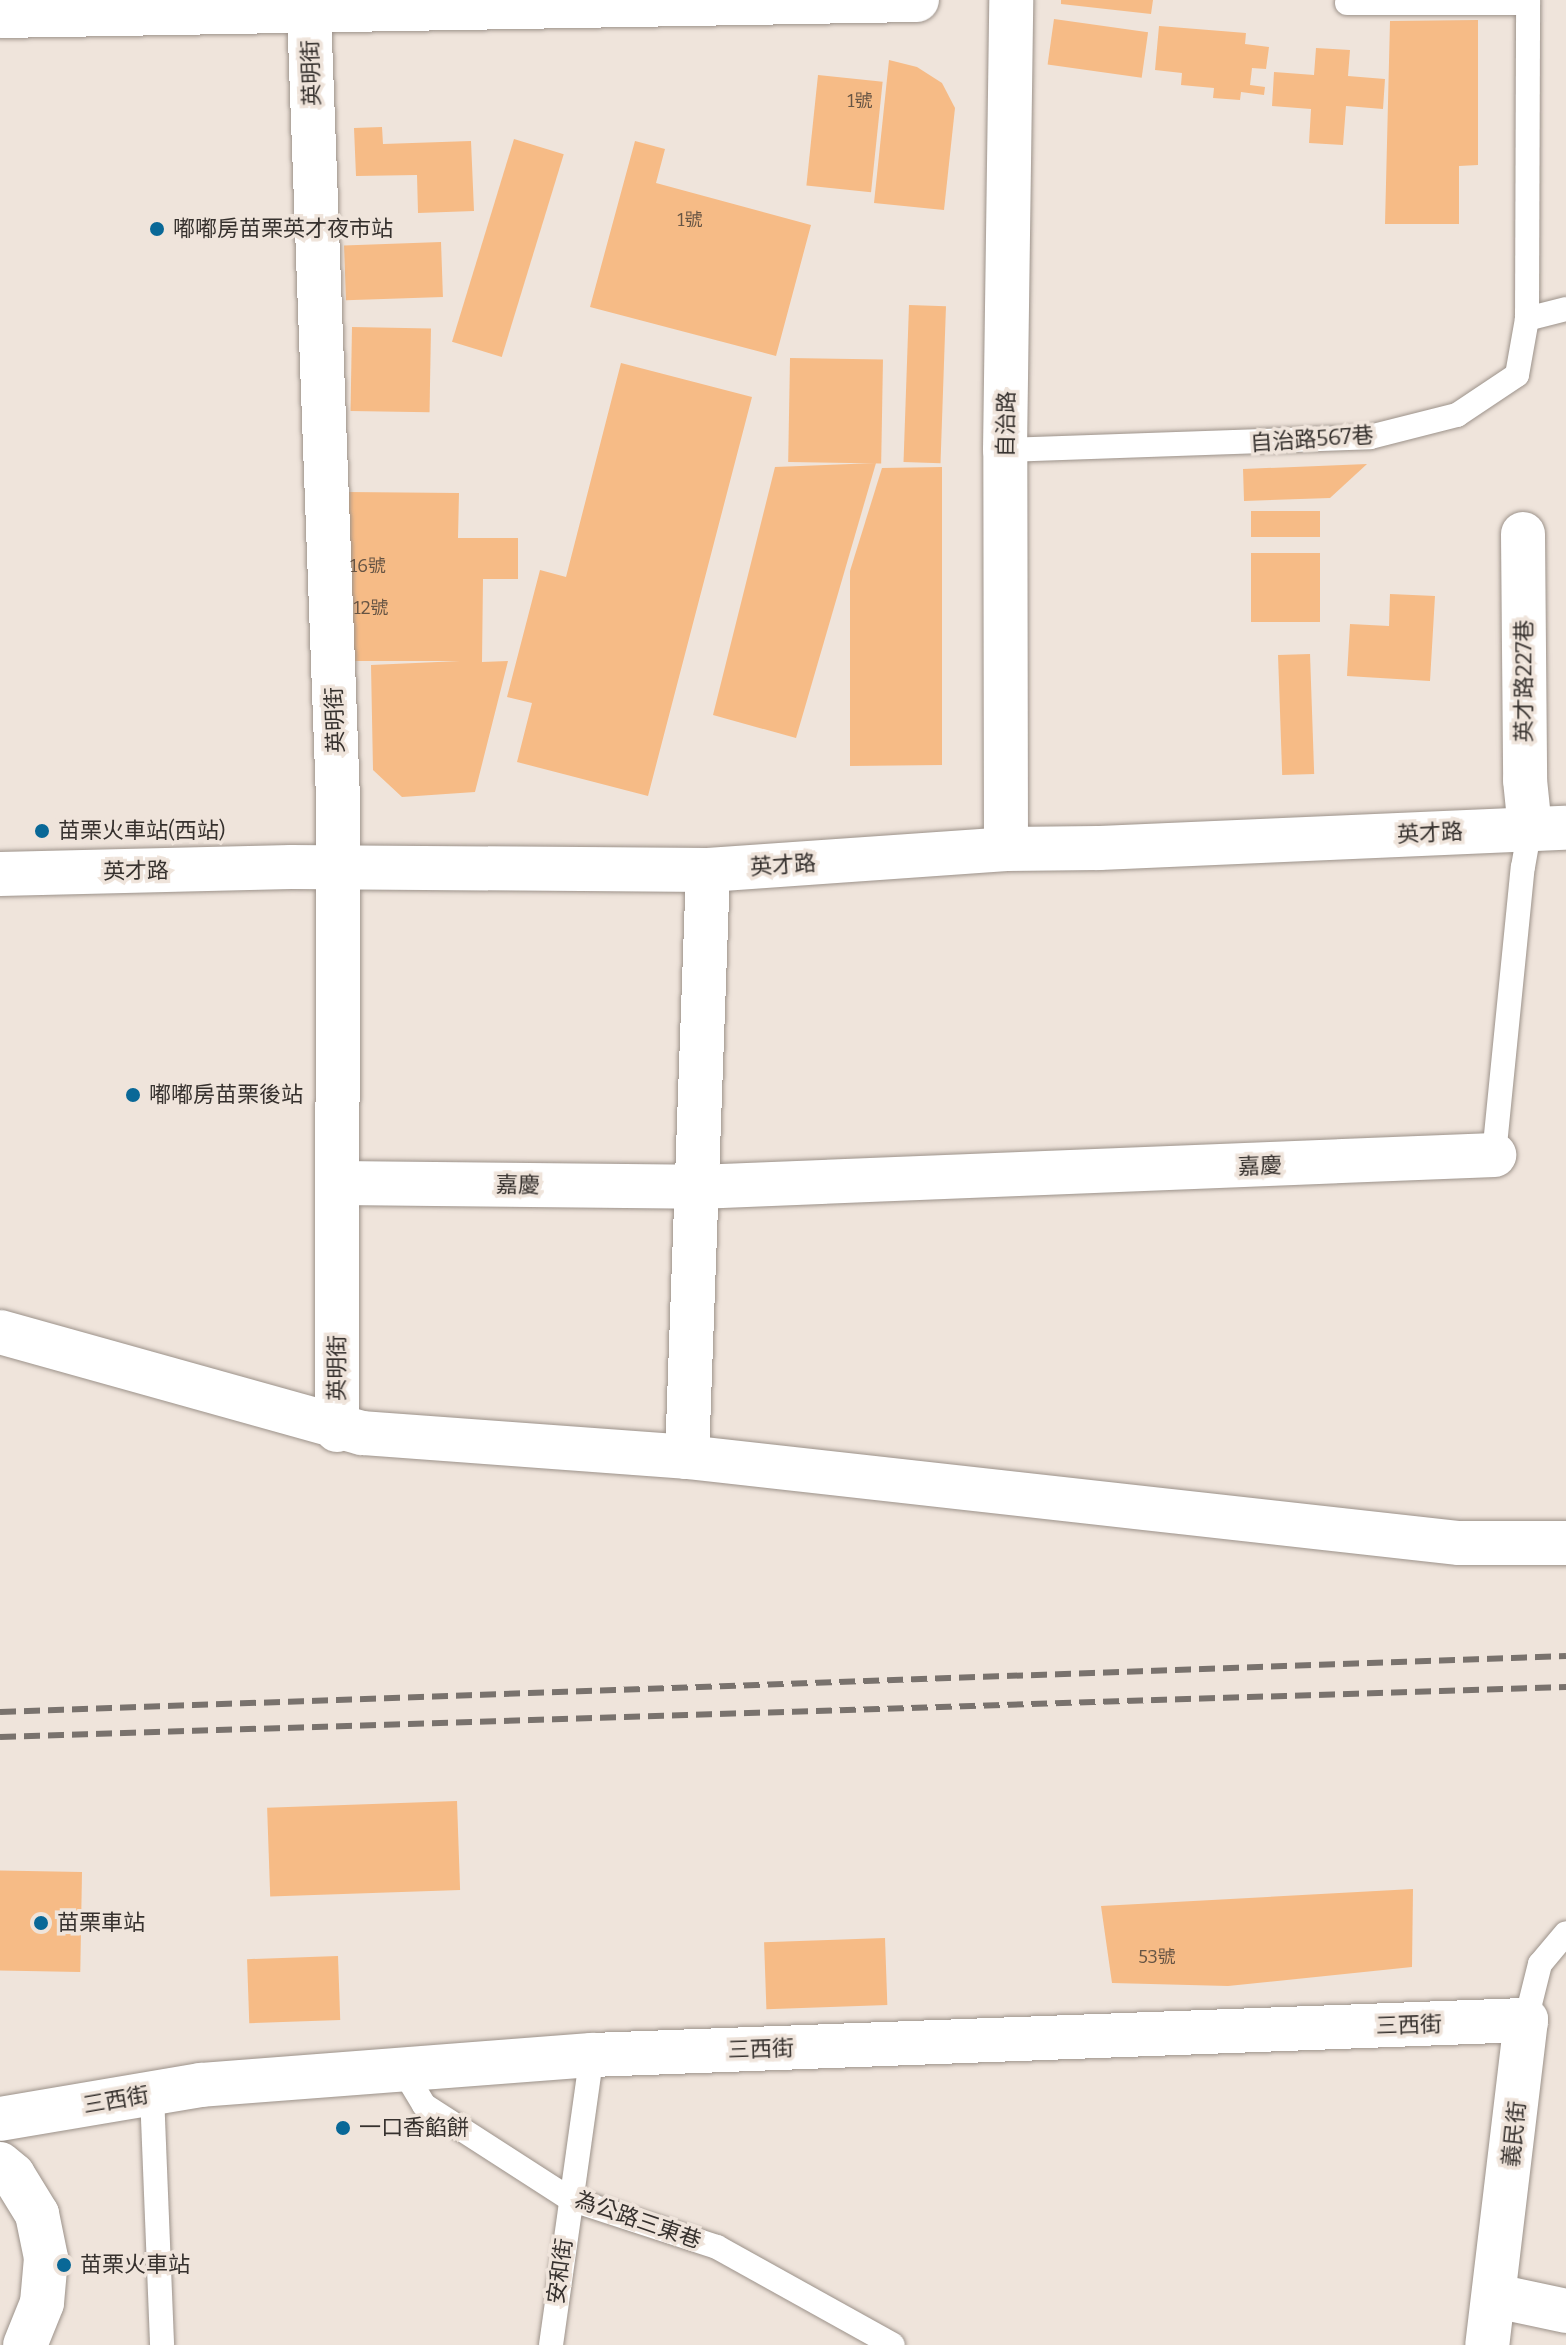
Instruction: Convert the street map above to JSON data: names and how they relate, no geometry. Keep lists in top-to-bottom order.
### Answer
{
  "streets": {
    "street": [
      "英明街",
      "自治路",
      "英才路227巷",
      "英才路",
      "嘉慶",
      "三西街",
      "義民街"
    ],
    "lane": ["自治路567巷", "為公路三東巷", "安和街"]
  },
  "crossings": [
    ["英明街", "英才路"],
    ["英明街", "嘉慶"],
    ["自治路", "自治路567巷"],
    ["自治路", "英才路"],
    ["英才路227巷", "英才路"],
    ["英才路227巷", "嘉慶"],
    ["英才路", "嘉慶"],
    ["三西街", "義民街"],
    ["三西街", "為公路三東巷"],
    ["三西街", "安和街"],
    ["為公路三東巷", "安和街"]
  ],
  "places": [
    "嘟嘟房苗栗英才夜市站",
    "苗栗火車站(西站)",
    "嘟嘟房苗栗後站",
    "苗栗車站",
    "一口香餡餅",
    "苗栗火車站"
  ],
  "house_numbers": [
    "1號",
    "1號",
    "16號",
    "12號",
    "53號"
  ]
}
